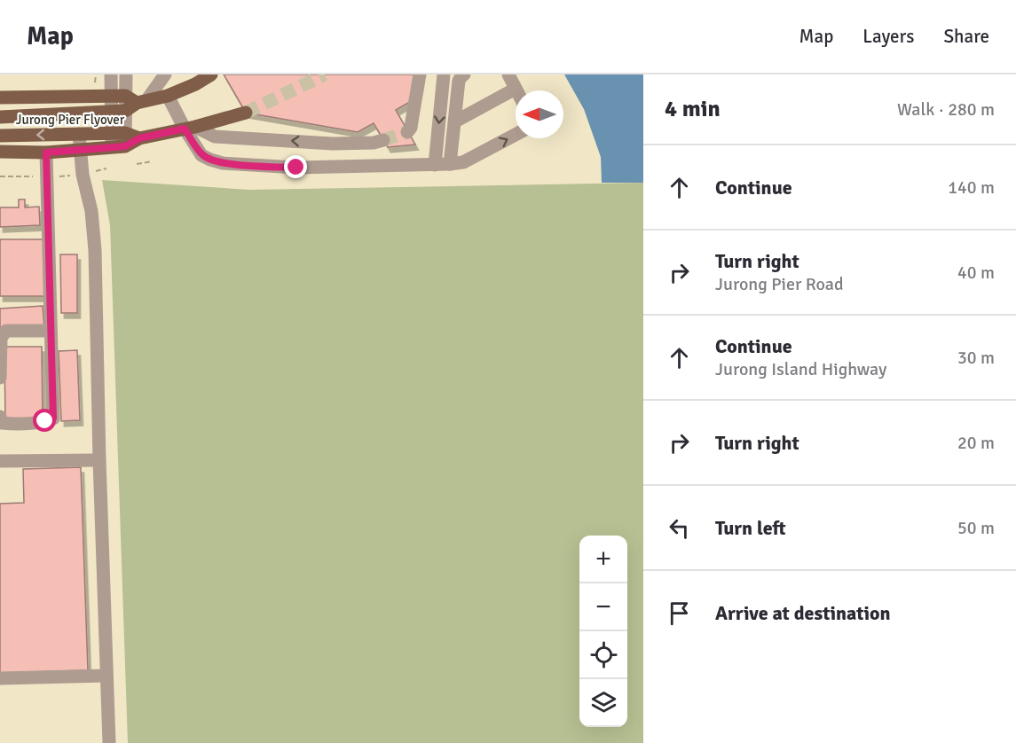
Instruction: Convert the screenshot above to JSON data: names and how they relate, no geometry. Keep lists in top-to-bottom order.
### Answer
{
  "streets": {
    "main road": ["Jurong Pier Flyover"]
  },
  "north": "left",
  "page": {
    "header": "Map",
    "nav": ["Map", "Layers", "Share"],
    "heading": ["4 min", "Walk · 280 m"],
    "list": [
      ["Continue", "140 m"],
      ["Turn right", "Jurong Pier Road", "40 m"],
      ["Continue", "Jurong Island Highway", "30 m"],
      ["Turn right", "20 m"],
      ["Turn left", "50 m"],
      "Arrive at destination"
    ],
    "map_buttons": ["+", "−"]
  }
}
